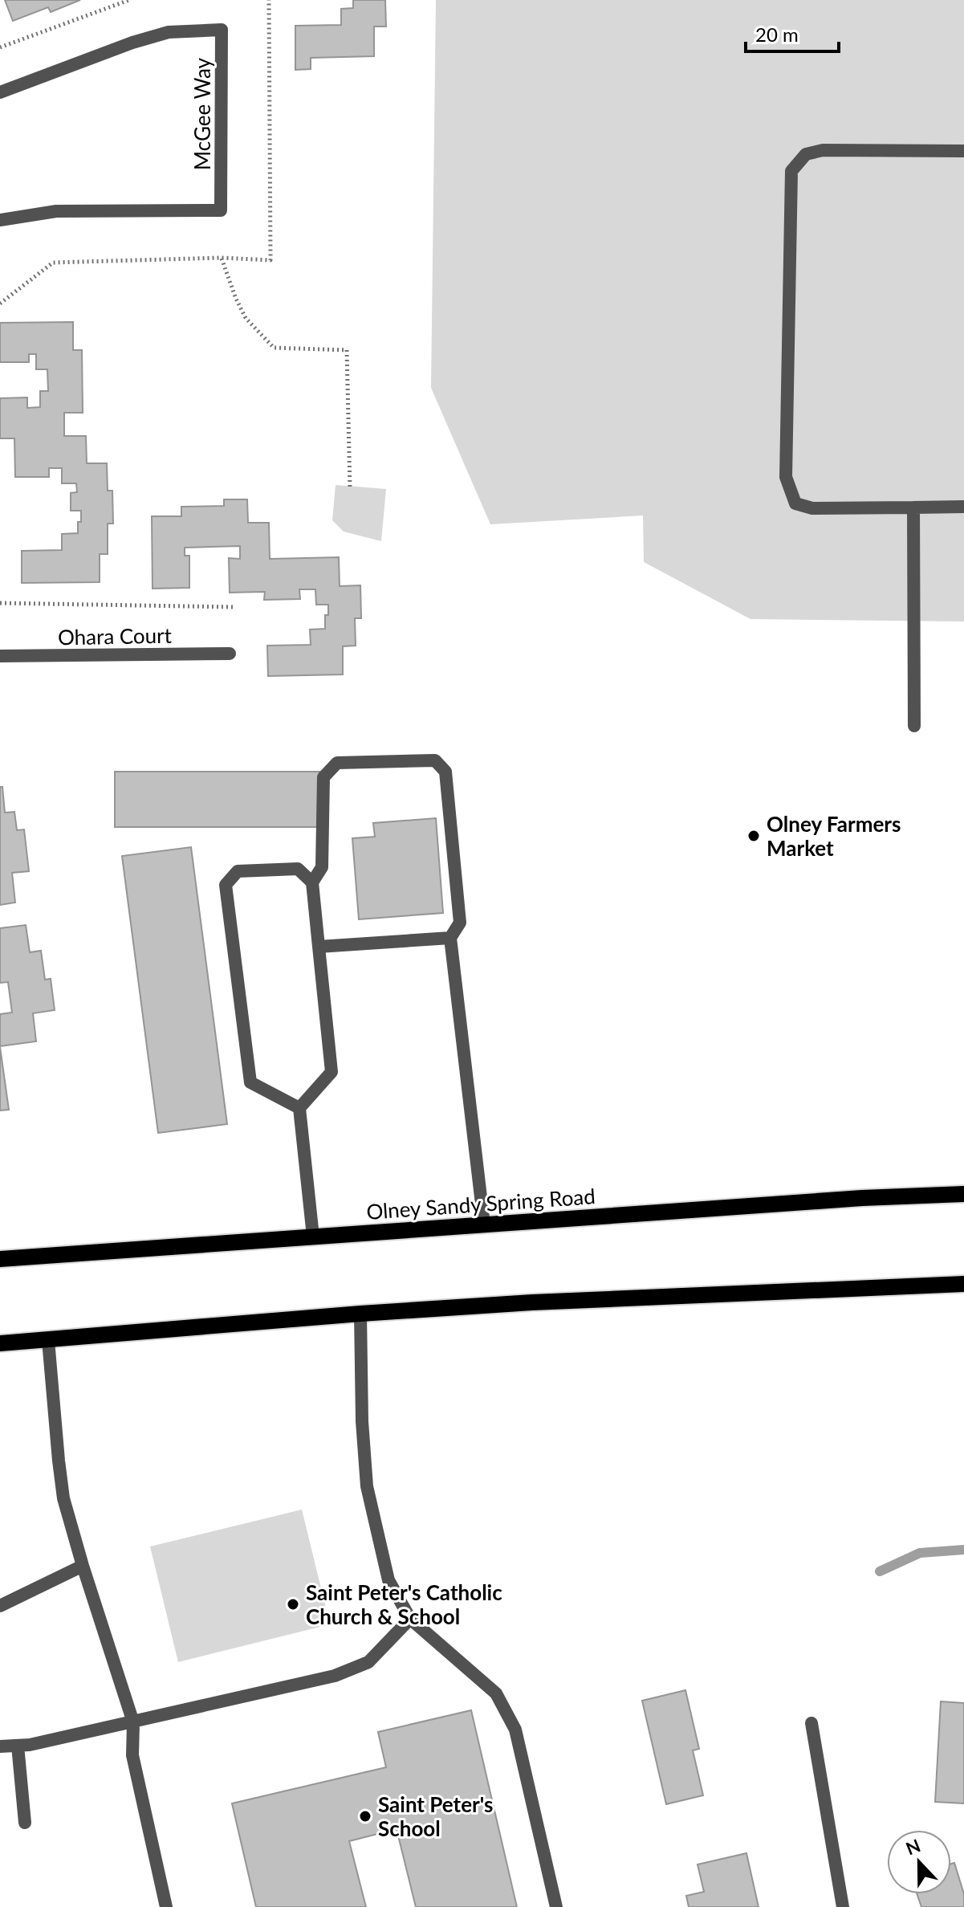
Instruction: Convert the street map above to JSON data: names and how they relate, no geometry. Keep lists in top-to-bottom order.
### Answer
{
  "streets": {
    "main road": ["Olney Sandy Spring Road"],
    "street": ["McGee Way", "Ohara Court"]
  },
  "places": ["Olney Farmers Market", "Saint Peter's Catholic Church & School", "Saint Peter's School"],
  "scale_bar": "20 m",
  "north": "top"
}
